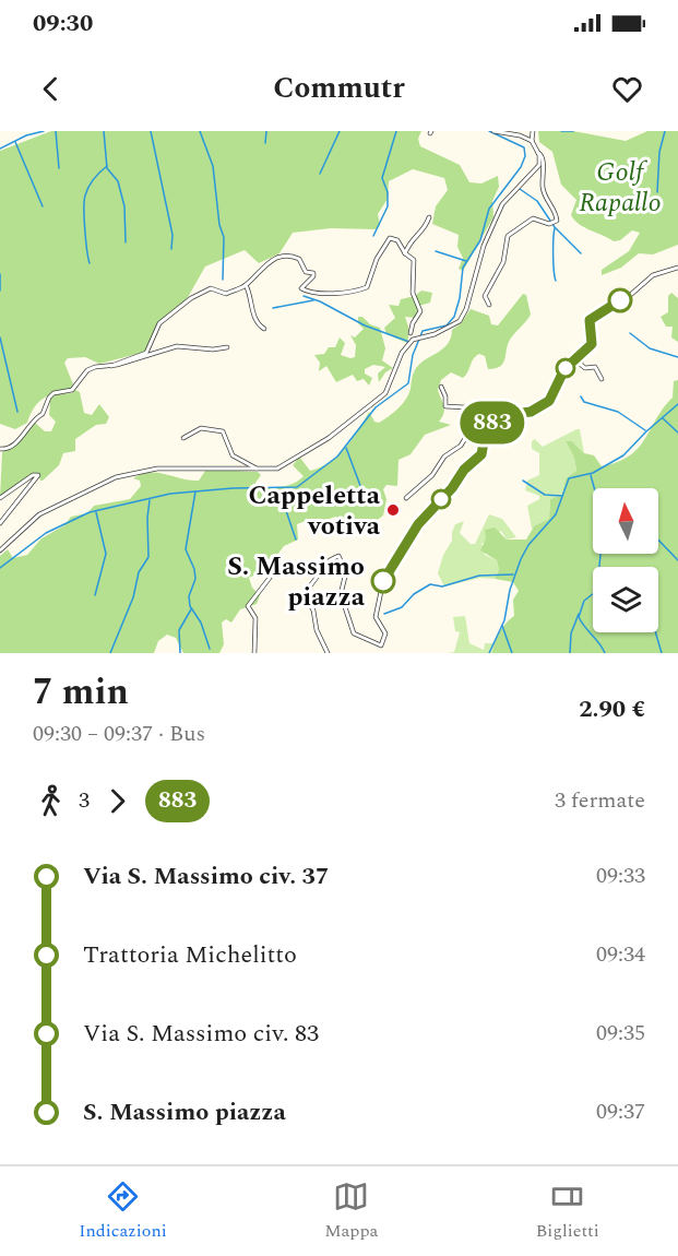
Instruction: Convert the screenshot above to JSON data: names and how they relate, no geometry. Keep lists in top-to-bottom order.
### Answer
{
  "parks": ["Golf Rapallo"],
  "places": ["Cappeletta votiva", "S. Massimo piazza"],
  "lines": ["bus line 883"],
  "north": "top",
  "page": {
    "status": "09:30",
    "header": "Commutr",
    "on_map": "883",
    "heading": ["7 min", "09:30 – 09:37 · Bus", "2.90 €"],
    "legs": ["3", "883", "3 fermate"],
    "list": [
      {
        "name": "Via S. Massimo civ. 37",
        "value": "09:33"
      },
      {
        "name": "Trattoria Michelitto",
        "value": "09:34"
      },
      {
        "name": "Via S. Massimo civ. 83",
        "value": "09:35"
      },
      {
        "name": "S. Massimo piazza",
        "value": "09:37"
      }
    ],
    "tabs": ["Indicazioni", "Mappa", "Biglietti"]
  }
}
